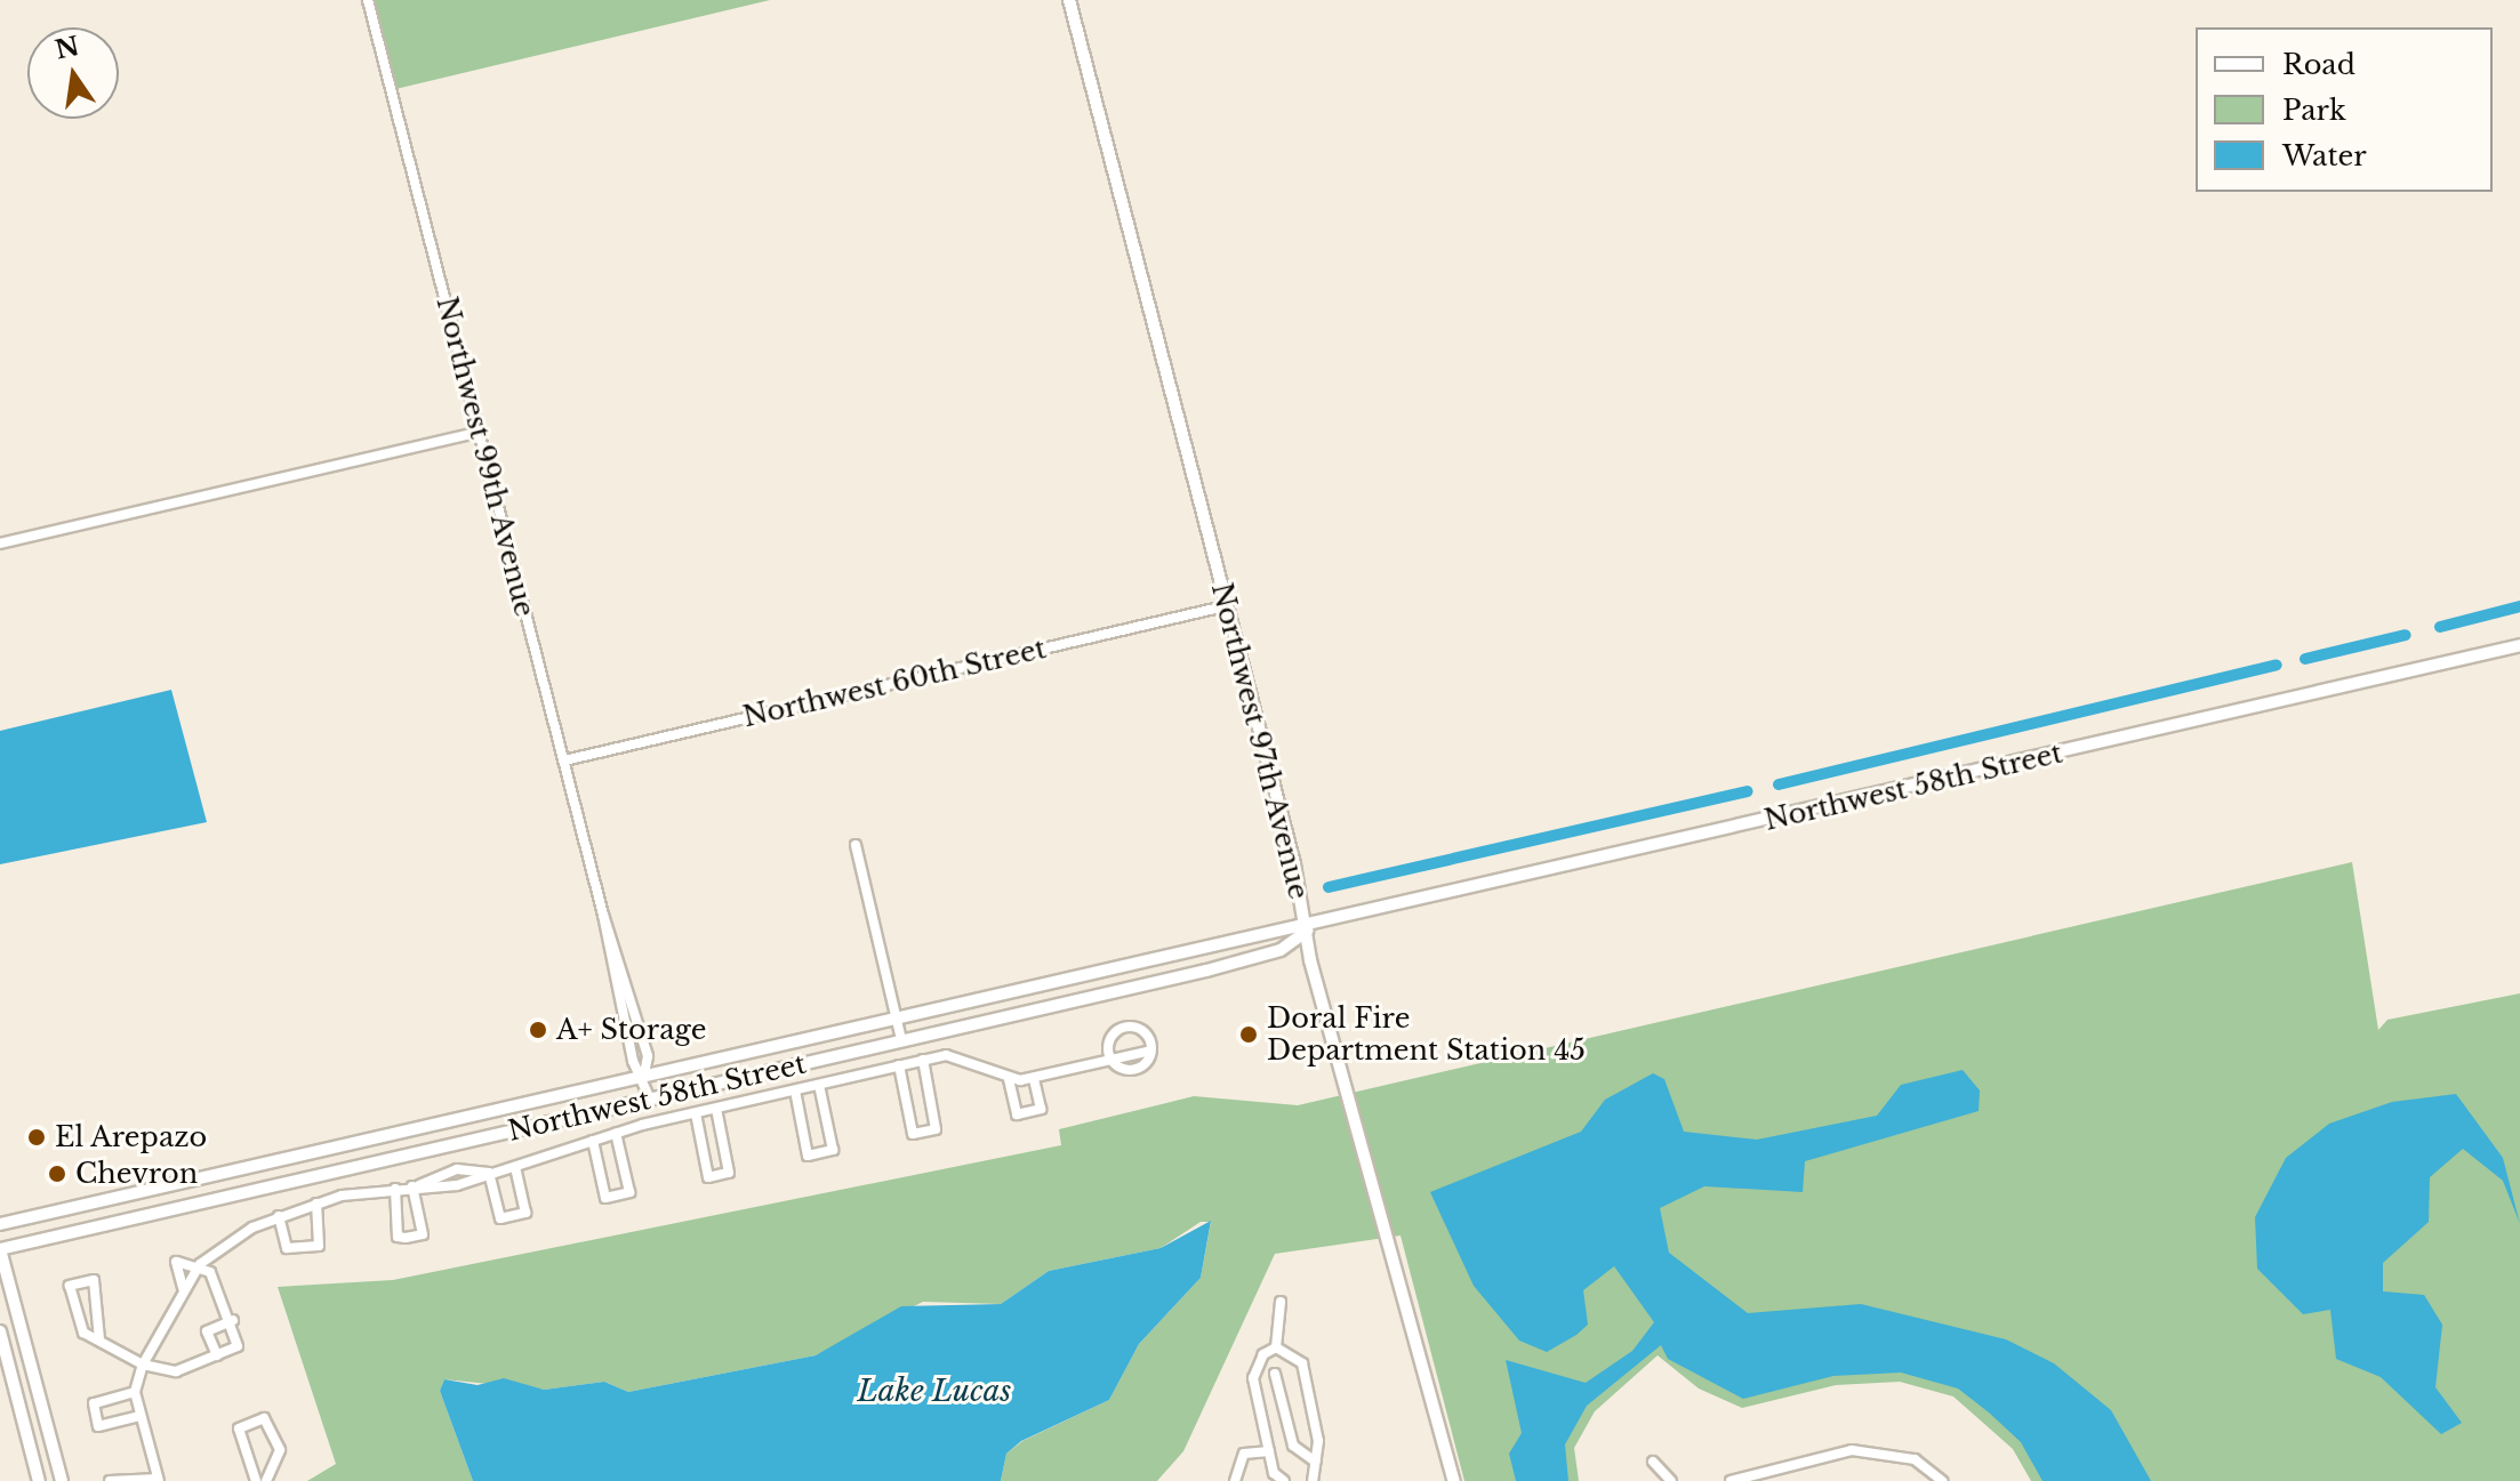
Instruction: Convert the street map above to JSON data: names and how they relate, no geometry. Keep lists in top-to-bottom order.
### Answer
{
  "streets": {
    "street": [
      "Northwest 99th Avenue",
      "Northwest 60th Street",
      "Northwest 97th Avenue",
      "Northwest 58th Street"
    ]
  },
  "crossings": [
    ["Northwest 99th Avenue", "Northwest 60th Street"],
    ["Northwest 99th Avenue", "Northwest 58th Street"],
    ["Northwest 60th Street", "Northwest 97th Avenue"],
    ["Northwest 97th Avenue", "Northwest 58th Street"]
  ],
  "water": ["Lake Lucas"],
  "places": [
    "A+ Storage",
    "Doral Fire Department Station 45",
    "El Arepazo",
    "Chevron"
  ],
  "legend": ["Road", "Park", "Water"],
  "north": "top"
}
